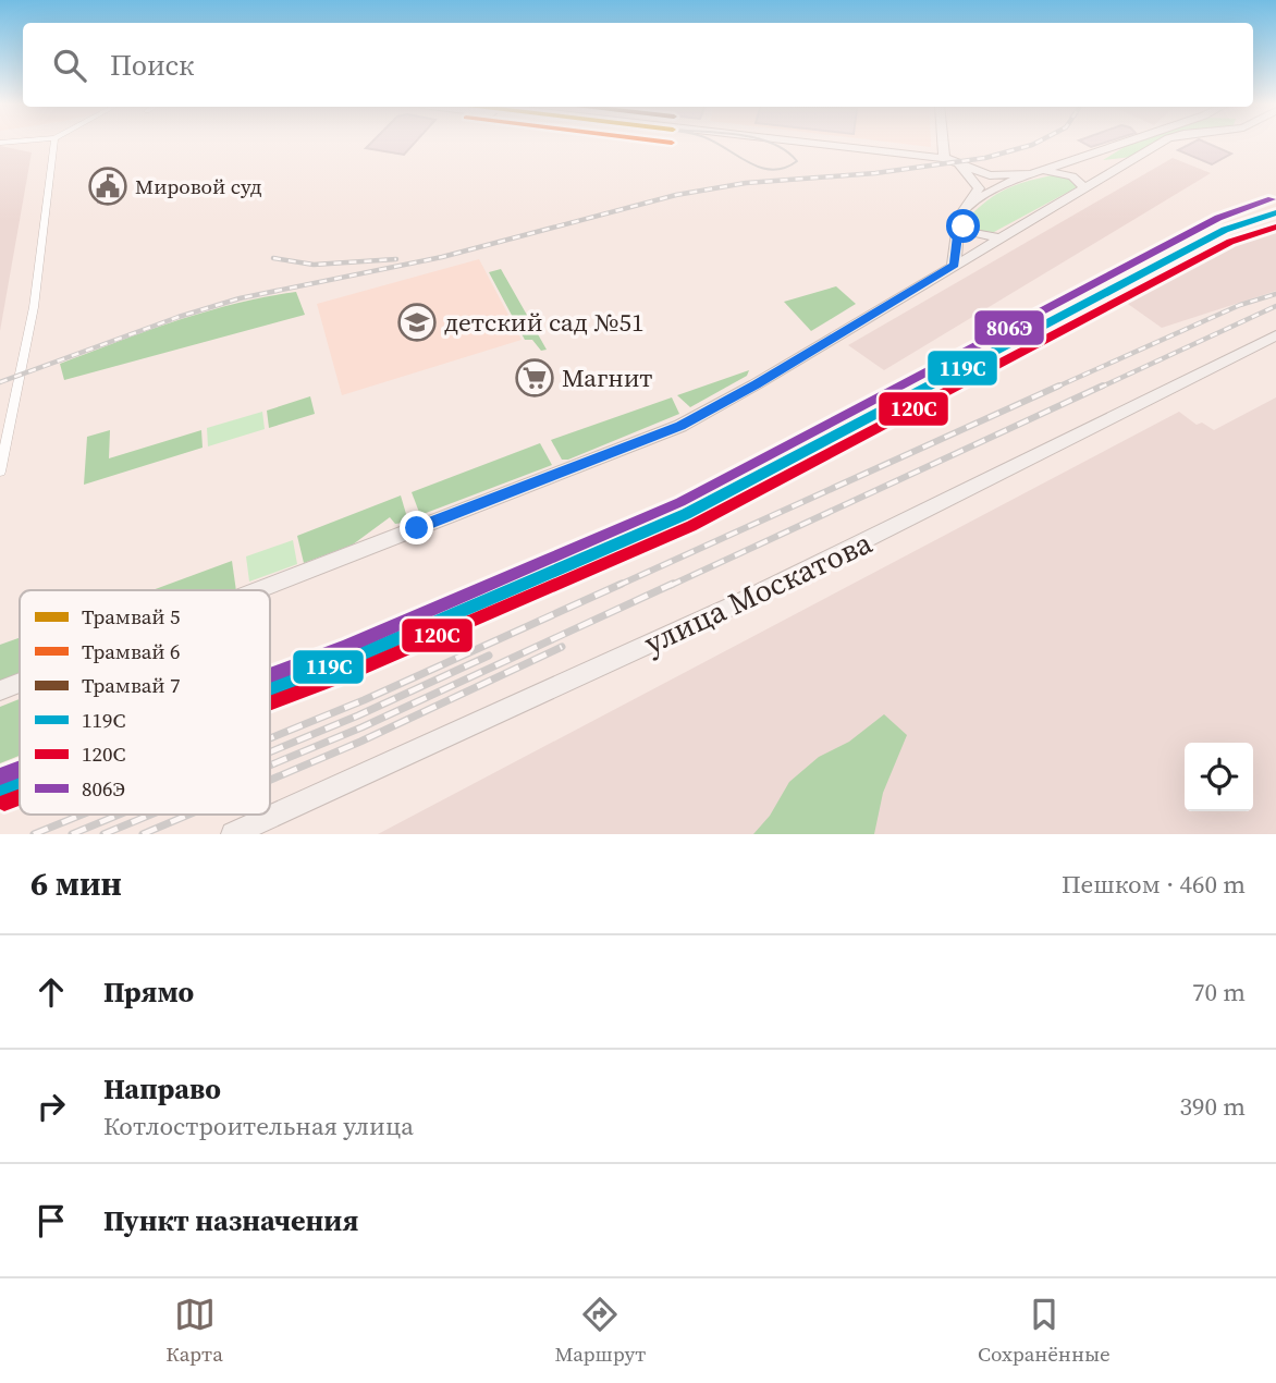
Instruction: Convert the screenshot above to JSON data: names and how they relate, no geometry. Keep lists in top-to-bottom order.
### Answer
{
  "streets": {
    "main road": ["улица Москатова"]
  },
  "places": {
    "public building": ["Мировой суд"],
    "school or university": ["детский сад №51"],
    "supermarket": ["Магнит"]
  },
  "lines": ["transit line 806Э", "transit line 119С", "transit line 120С"],
  "legend": [
    "Трамвай 5",
    "Трамвай 6",
    "Трамвай 7",
    "119С",
    "120С",
    "806Э"
  ],
  "page": {
    "search": "Поиск",
    "heading": ["6 мин", "Пешком · 460 m"],
    "list": [
      ["Прямо", "70 m"],
      ["Направо", "Котлостроительная улица", "390 m"],
      "Пункт назначения"
    ],
    "nav": ["Карта", "Маршрут", "Сохранённые"]
  }
}
